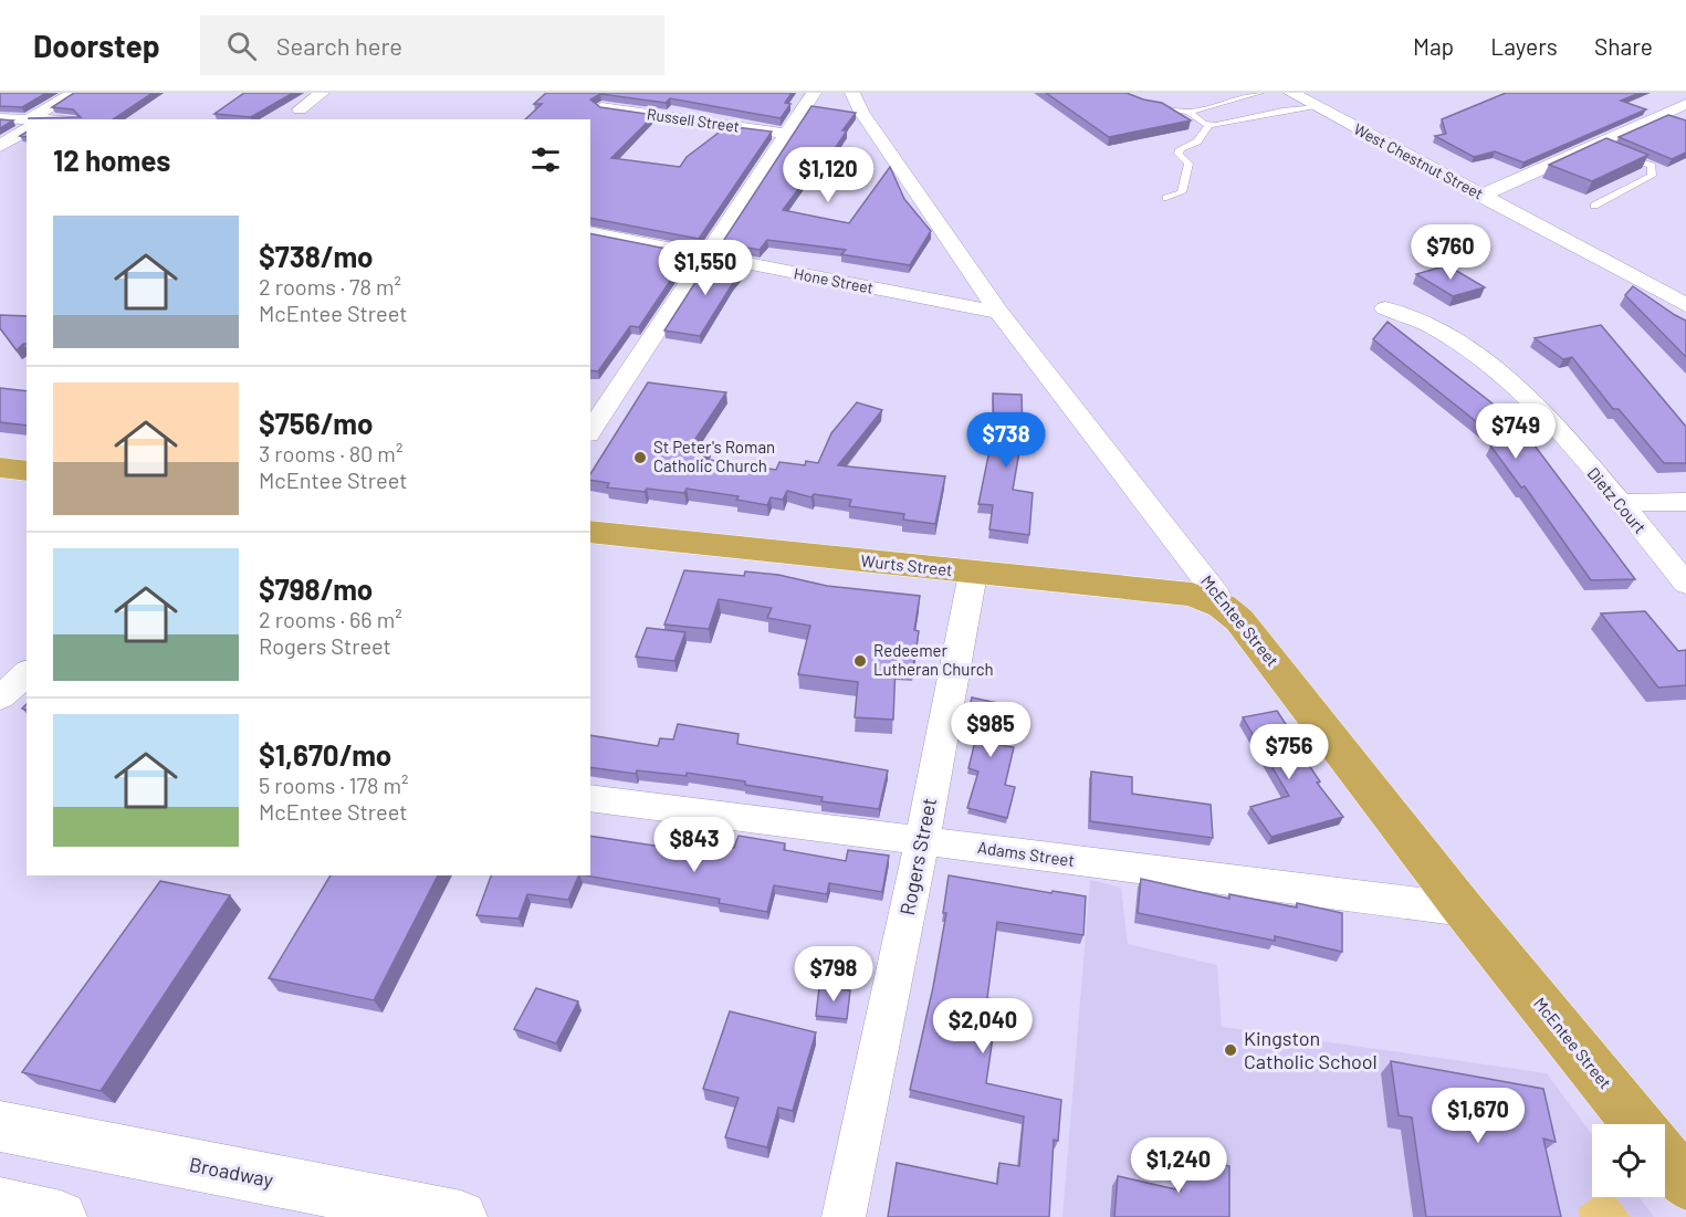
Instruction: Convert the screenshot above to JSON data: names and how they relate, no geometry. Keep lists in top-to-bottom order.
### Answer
{
  "streets": {
    "highway": ["Wurts Street", "McEntee Street"],
    "street": [
      "Russell Street",
      "West Chestnut Street",
      "Hone Street",
      "Dietz Court",
      "Adams Street",
      "Rogers Street",
      "Broadway"
    ]
  },
  "crossings": [
    ["Hone Street", "McEntee Street"],
    ["Wurts Street", "McEntee Street"],
    ["Wurts Street", "Rogers Street"],
    ["McEntee Street", "Adams Street"],
    ["Adams Street", "Rogers Street"]
  ],
  "places": ["St Peter's Roman Catholic Church", "Redeemer Lutheran Church", "Kingston Catholic School"],
  "page": {
    "header": "Doorstep",
    "search": "Search here",
    "nav": ["Map", "Layers", "Share"],
    "heading": "12 homes",
    "price": [
      "$1,120",
      "$760",
      "$1,550",
      "$749",
      "$738",
      "$985",
      "$756",
      "$843",
      "$798",
      "$2,040",
      "$1,670",
      "$1,240"
    ],
    "list": [
      {
        "name": "$738/mo",
        "note": "2 rooms · 78 m² · McEntee Street"
      },
      {
        "name": "$756/mo",
        "note": "3 rooms · 80 m² · McEntee Street"
      },
      {
        "name": "$798/mo",
        "note": "2 rooms · 66 m² · Rogers Street"
      },
      {
        "name": "$1,670/mo",
        "note": "5 rooms · 178 m² · McEntee Street"
      }
    ]
  }
}
